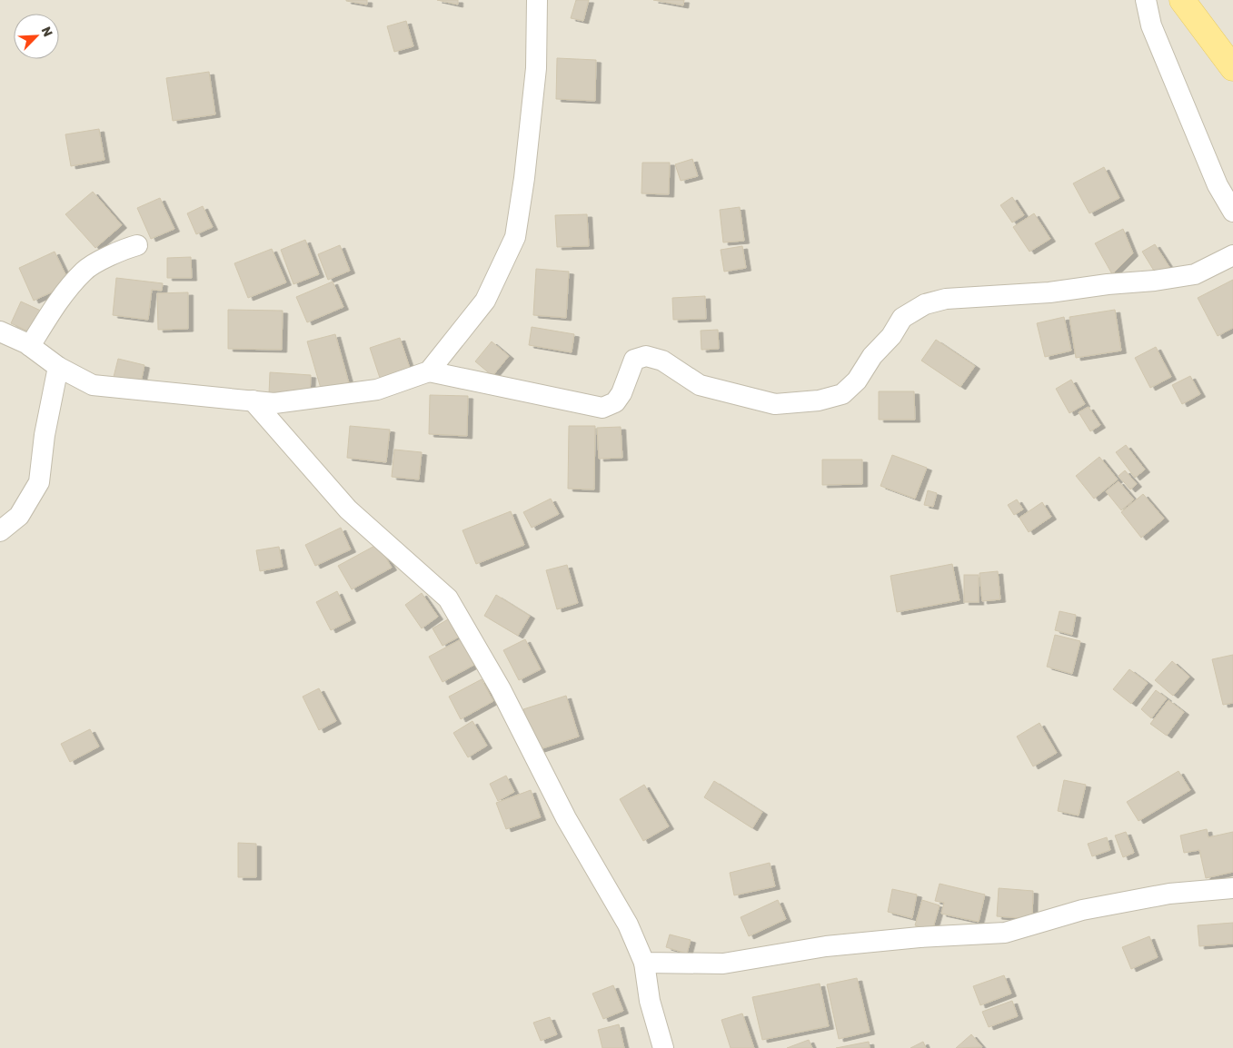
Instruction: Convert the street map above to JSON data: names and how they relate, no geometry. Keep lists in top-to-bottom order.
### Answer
{
  "north": "top right"
}
